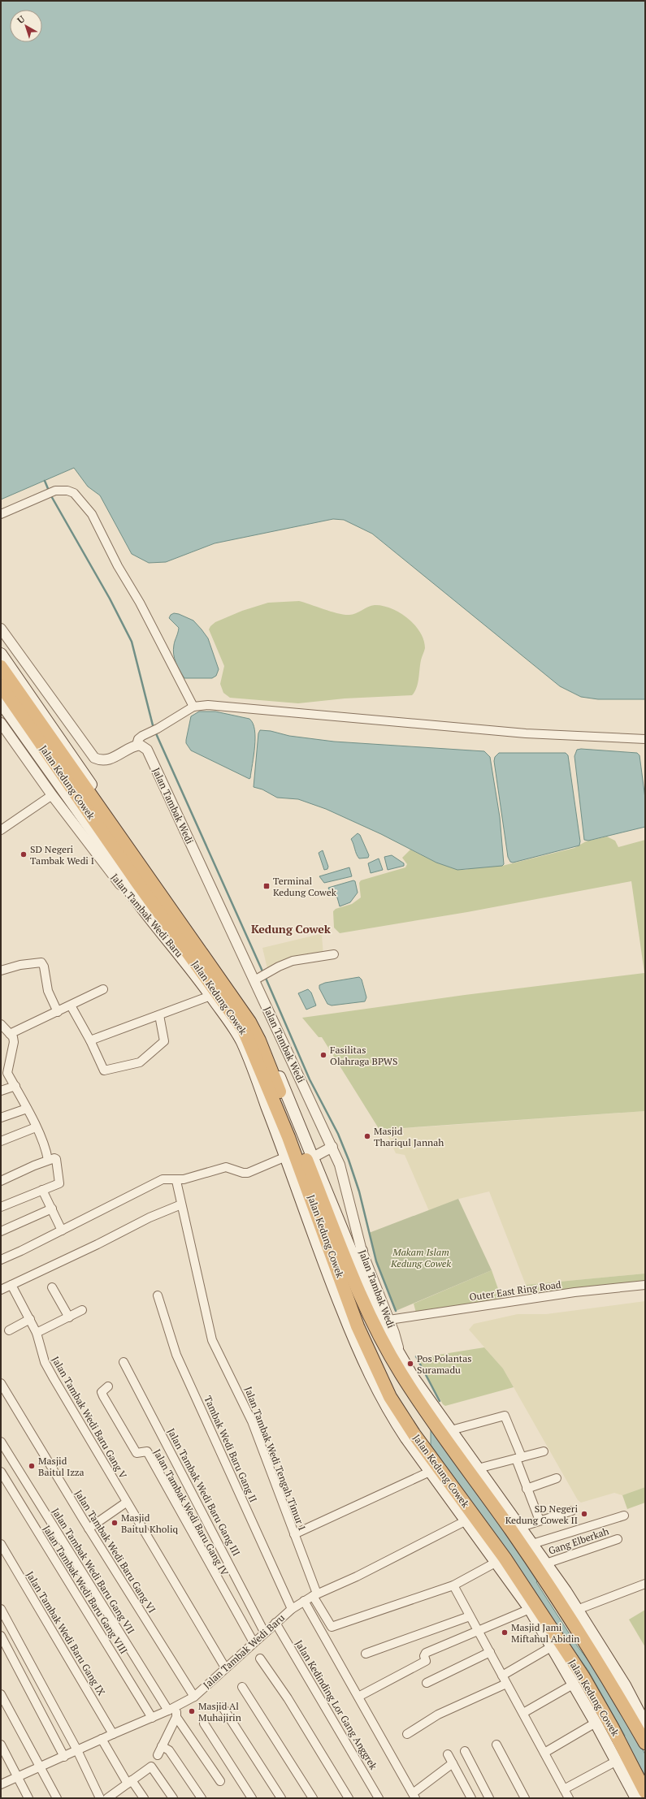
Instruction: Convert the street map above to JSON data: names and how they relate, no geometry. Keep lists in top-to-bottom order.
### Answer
{
  "streets": {
    "highway": ["Jalan Kedung Cowek"],
    "main road": ["Jalan Tambak Wedi Baru"],
    "street": [
      "Jalan Tambak Wedi",
      "Outer East Ring Road",
      "Jalan Tambak Wedi Baru Gang V",
      "Tambak Wedi Baru Gang II",
      "Jalan Tambak Wedi Tengah Timur 1",
      "Jalan Tambak Wedi Baru Gang III",
      "Jalan Tambak Wedi Baru Gang IV",
      "Gang Elberkah",
      "Jalan Tambak Wedi Baru Gang VI",
      "Jalan Tambak Wedi Baru Gang VII",
      "Jalan Tambak Wedi Baru Gang VIII",
      "Jalan Tambak Wedi Baru Gang IX",
      "Jalan Kedinding Lor Gang Anggrek"
    ]
  },
  "crossings": [
    ["Jalan Kedung Cowek", "Jalan Tambak Wedi"],
    ["Jalan Kedung Cowek", "Jalan Tambak Wedi Baru"],
    ["Jalan Kedung Cowek", "Gang Elberkah"],
    ["Jalan Tambak Wedi", "Outer East Ring Road"],
    ["Jalan Tambak Wedi Baru", "Jalan Tambak Wedi Baru Gang V"],
    ["Jalan Tambak Wedi Baru", "Tambak Wedi Baru Gang II"],
    ["Jalan Tambak Wedi Baru", "Jalan Tambak Wedi Tengah Timur 1"],
    ["Jalan Tambak Wedi Baru", "Jalan Tambak Wedi Baru Gang III"],
    ["Jalan Tambak Wedi Baru", "Jalan Tambak Wedi Baru Gang IV"],
    ["Jalan Tambak Wedi Baru", "Jalan Tambak Wedi Baru Gang VI"],
    ["Jalan Tambak Wedi Baru", "Jalan Tambak Wedi Baru Gang VII"],
    ["Jalan Tambak Wedi Baru", "Jalan Tambak Wedi Baru Gang VIII"],
    ["Jalan Tambak Wedi Baru", "Jalan Tambak Wedi Baru Gang IX"],
    ["Jalan Tambak Wedi Baru", "Jalan Kedinding Lor Gang Anggrek"]
  ],
  "districts": ["Kedung Cowek"],
  "parks": ["Makam Islam Kedung Cowek"],
  "places": {
    "other": [
      "SD Negeri Tambak Wedi I",
      "Fasilitas Olahraga BPWS",
      "Masjid Thariqul Jannah",
      "Pos Polantas Suramadu",
      "Masjid Baitul Izza",
      "SD Negeri Kedung Cowek II",
      "Masjid Baitul Kholiq",
      "Masjid Jami Miftahul Abidin",
      "Masjid Al Muhajirin"
    ],
    "transit": ["Terminal Kedung Cowek"]
  },
  "north": "top left"
}
